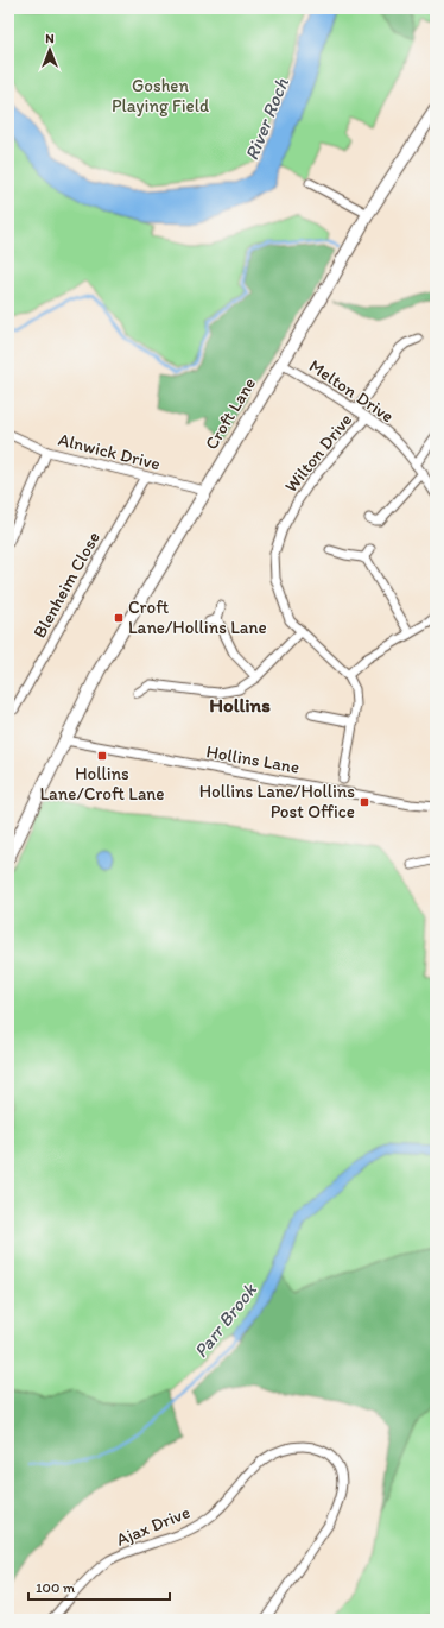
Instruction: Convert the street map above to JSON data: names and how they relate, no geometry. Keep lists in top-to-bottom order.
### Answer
{
  "streets": {
    "street": [
      "Melton Drive",
      "Croft Lane",
      "Alnwick Drive",
      "Wilton Drive",
      "Blenheim Close",
      "Hollins Lane",
      "Ajax Drive"
    ]
  },
  "crossings": [
    ["Melton Drive", "Croft Lane"],
    ["Melton Drive", "Wilton Drive"],
    ["Croft Lane", "Alnwick Drive"],
    ["Croft Lane", "Hollins Lane"],
    ["Alnwick Drive", "Blenheim Close"]
  ],
  "districts": ["Hollins"],
  "water": ["River Roch", "Parr Brook"],
  "parks": ["Goshen Playing Field"],
  "places": {
    "transit": ["Croft Lane/Hollins Lane", "Hollins Lane/Croft Lane", "Hollins Lane/Hollins Post Office"]
  },
  "scale_bar": "100 m",
  "north": "top"
}
